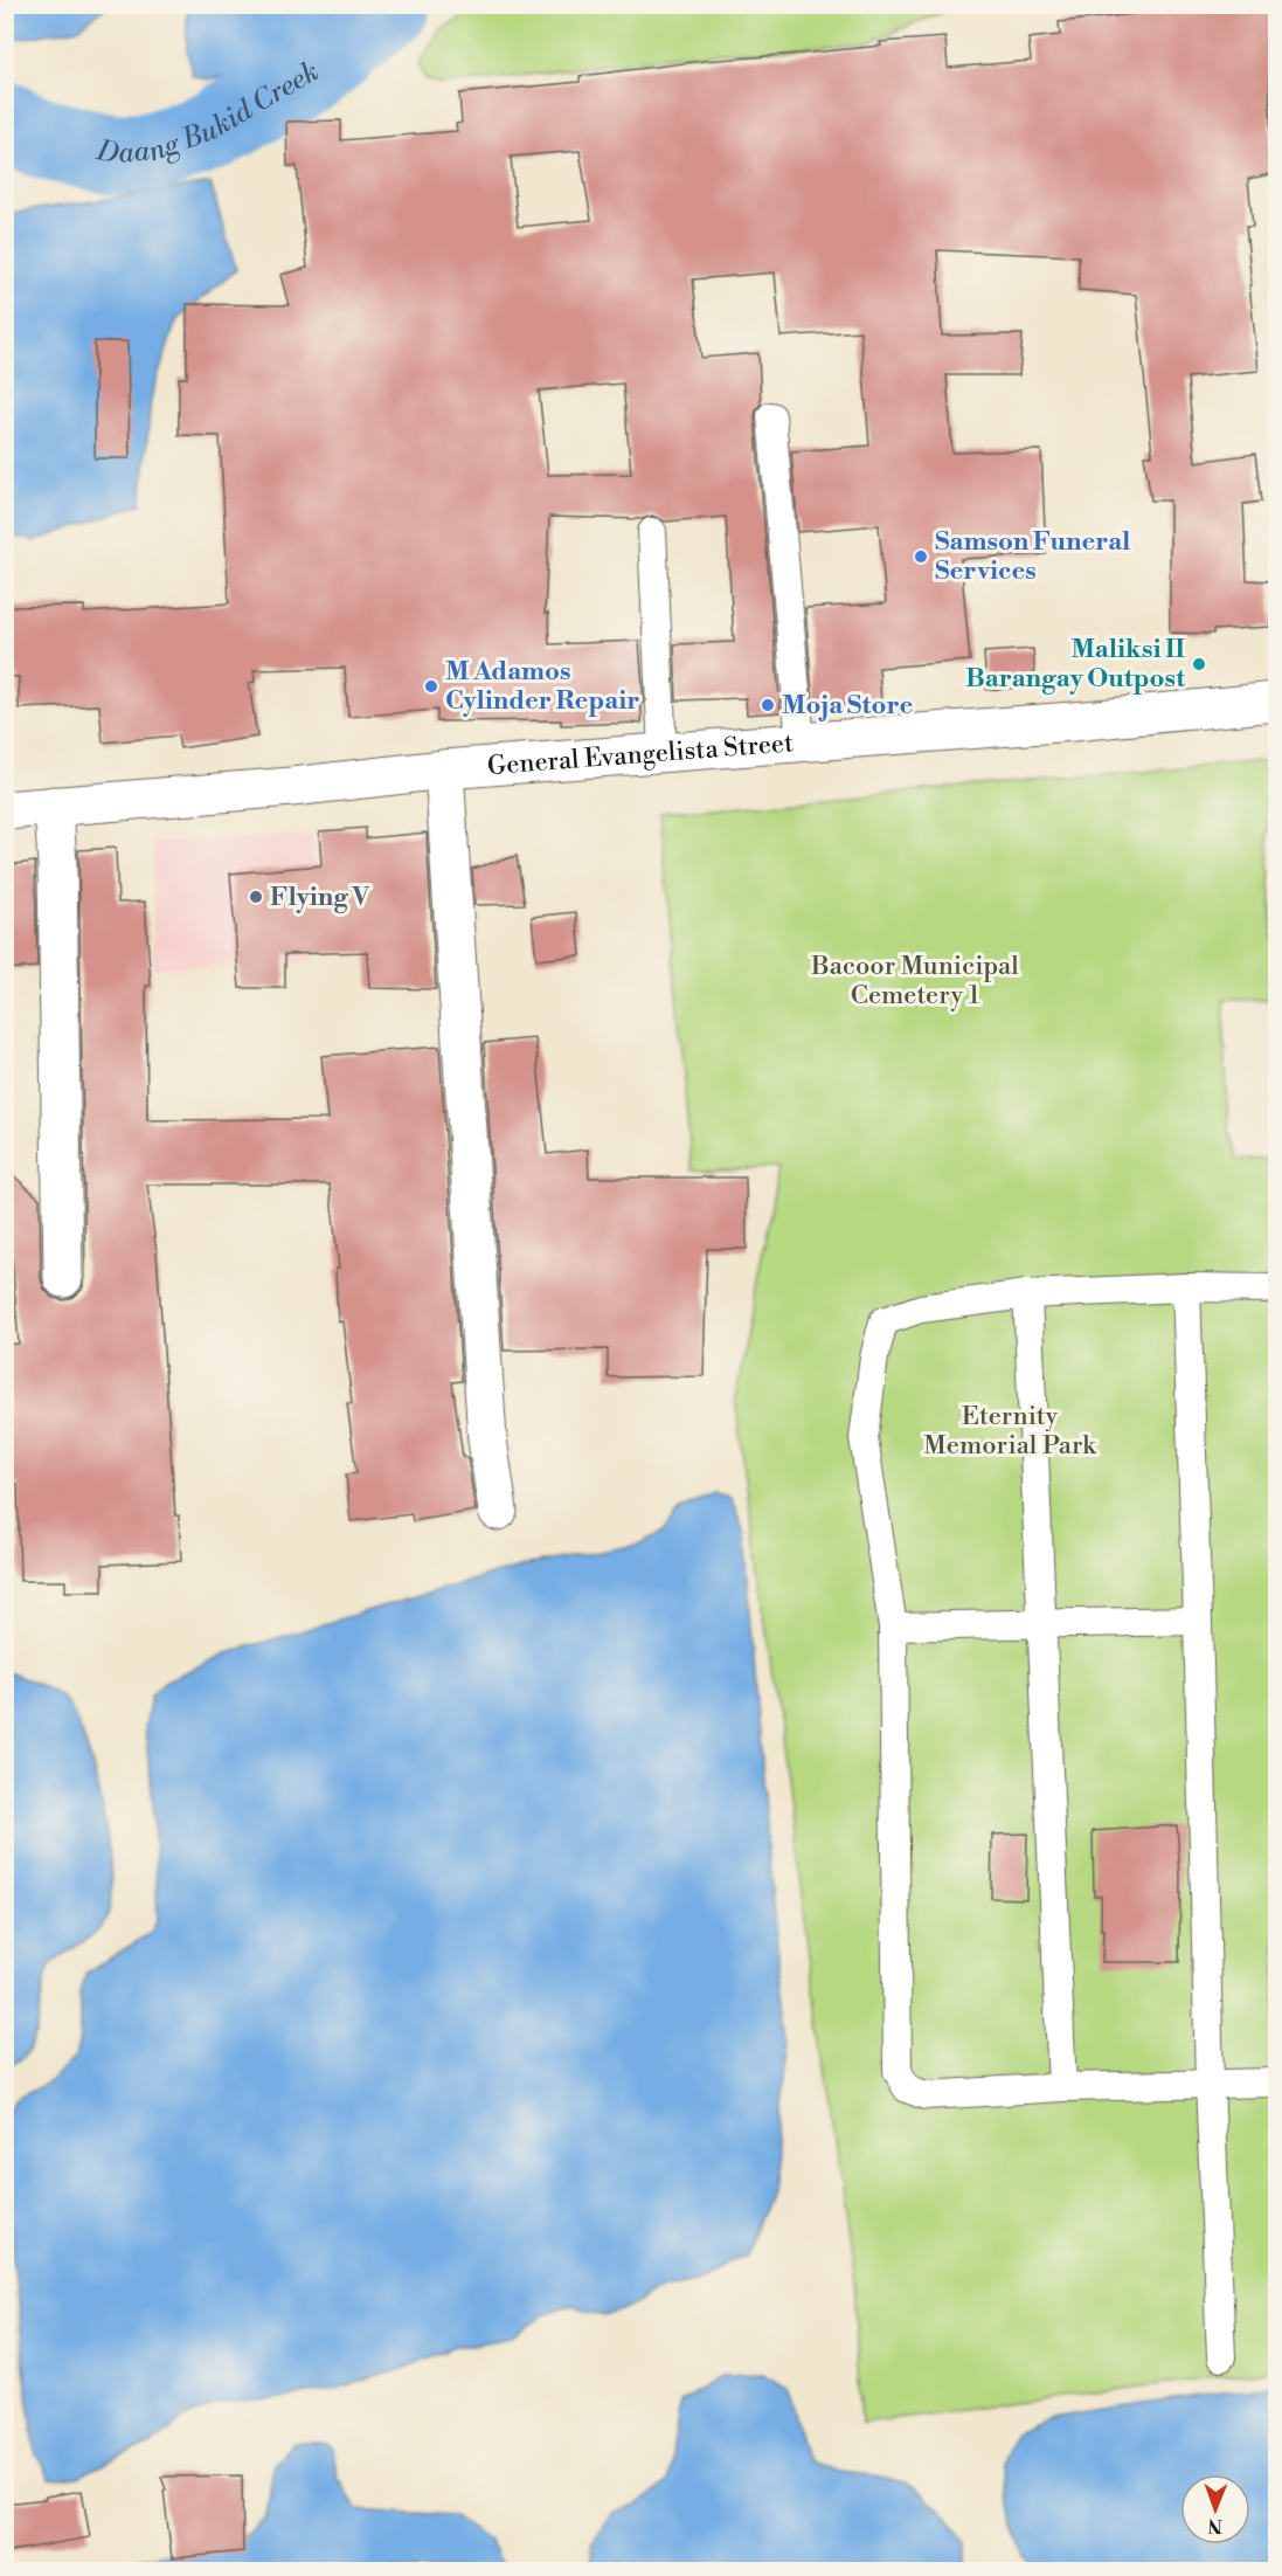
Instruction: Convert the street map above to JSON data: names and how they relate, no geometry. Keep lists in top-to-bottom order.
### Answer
{
  "streets": {
    "main road": ["General Evangelista Street"]
  },
  "water": ["Daang Bukid Creek"],
  "parks": ["Bacoor Municipal Cemetery 1", "Eternity Memorial Park"],
  "places": [
    "Samson Funeral Services",
    "Maliksi II Barangay Outpost",
    "M Adamos Cylinder Repair",
    "Moja Store",
    "Flying V"
  ],
  "north": "bottom"
}
